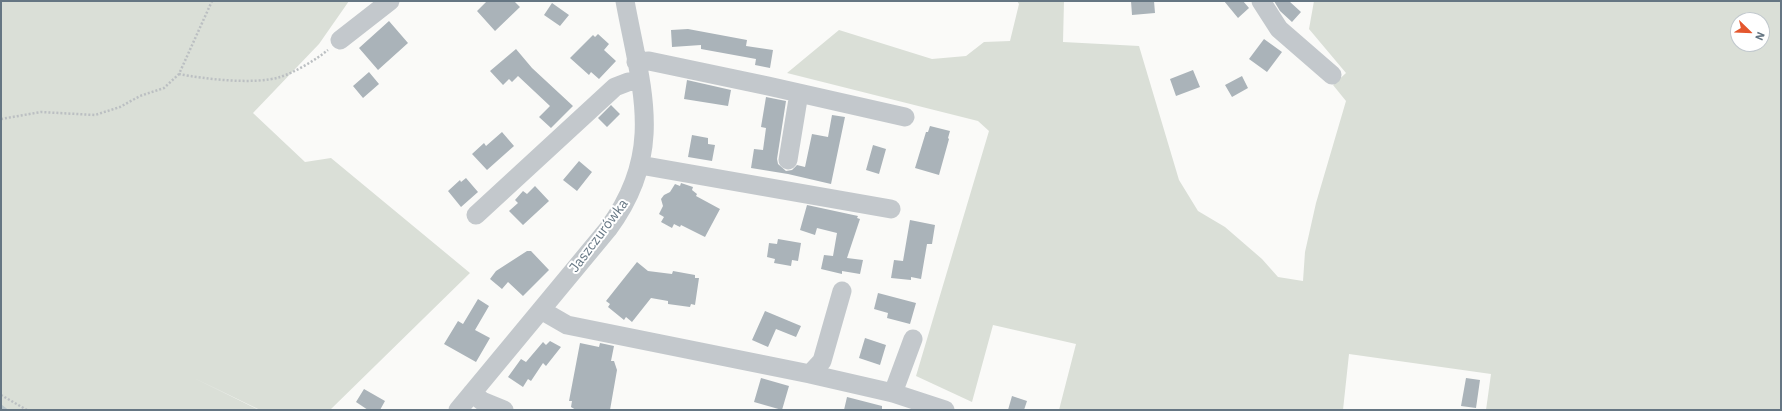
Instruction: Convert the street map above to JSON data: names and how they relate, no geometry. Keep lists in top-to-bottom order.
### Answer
{
  "streets": {
    "street": ["Jaszczurówka"]
  },
  "north": "bottom right"
}
